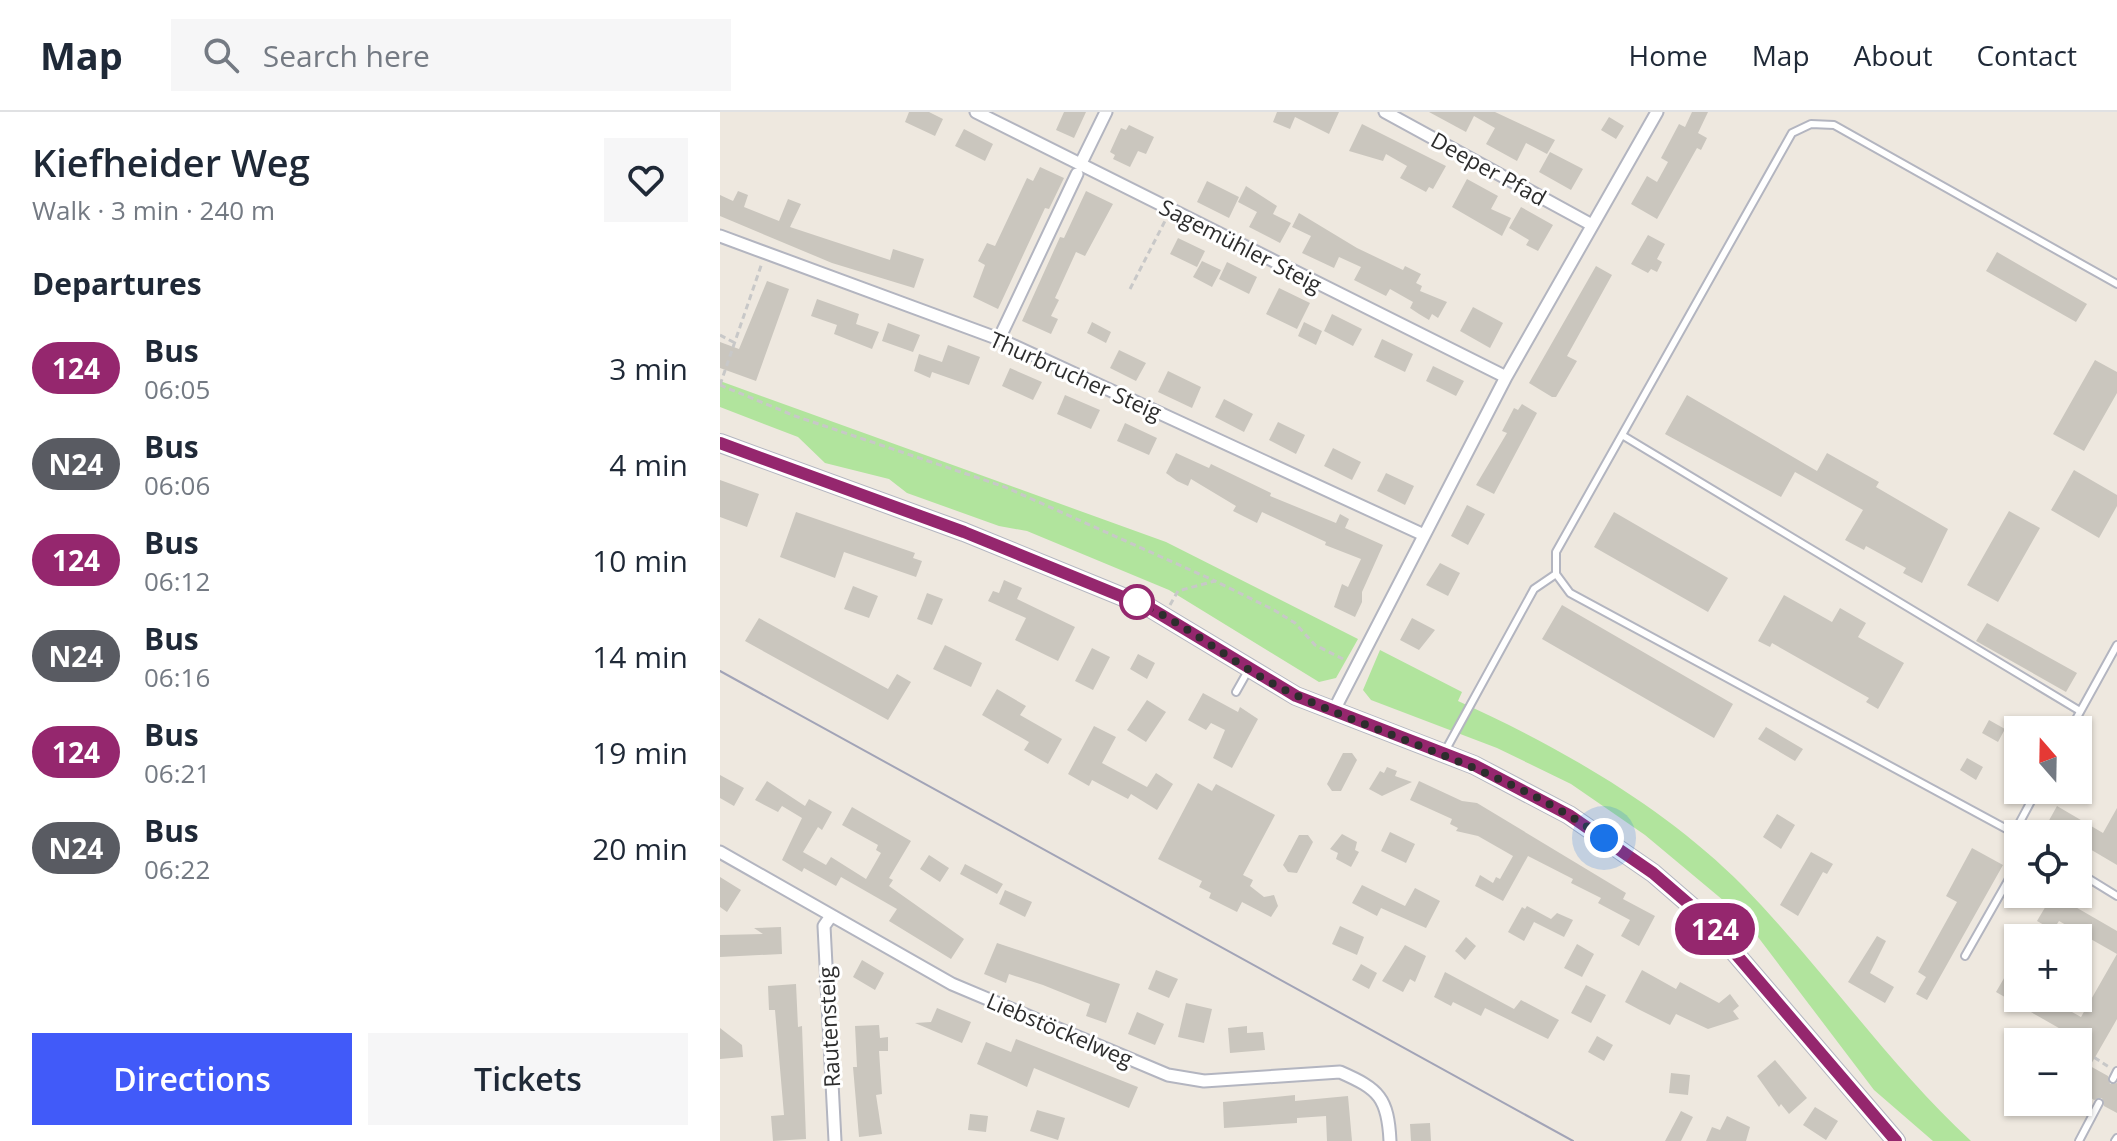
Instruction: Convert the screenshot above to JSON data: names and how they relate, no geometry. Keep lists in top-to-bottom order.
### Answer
{
  "streets": {
    "street": [
      "Deeper Pfad",
      "Sagemühler Steig",
      "Thurbrucher Steig",
      "Rautensteig",
      "Liebstöckelweg"
    ]
  },
  "crossings": [
    ["Rautensteig", "Liebstöckelweg"]
  ],
  "lines": ["bus line 124"],
  "north": "top",
  "page": {
    "header": "Map",
    "search": "Search here",
    "nav": [
      "Home",
      "Map",
      "About",
      "Contact"
    ],
    "heading": [
      ["Kiefheider Weg", "Walk · 3 min · 240 m"],
      "Departures"
    ],
    "on_map": "124",
    "list": [
      {
        "mark": "124",
        "name": "Bus",
        "note": "06:05",
        "value": "3 min"
      },
      {
        "mark": "N24",
        "name": "Bus",
        "note": "06:06",
        "value": "4 min"
      },
      {
        "mark": "124",
        "name": "Bus",
        "note": "06:12",
        "value": "10 min"
      },
      {
        "mark": "N24",
        "name": "Bus",
        "note": "06:16",
        "value": "14 min"
      },
      {
        "mark": "124",
        "name": "Bus",
        "note": "06:21",
        "value": "19 min"
      },
      {
        "mark": "N24",
        "name": "Bus",
        "note": "06:22",
        "value": "20 min"
      }
    ],
    "map_buttons": ["+", "−"],
    "buttons": ["Directions", "Tickets"]
  }
}
